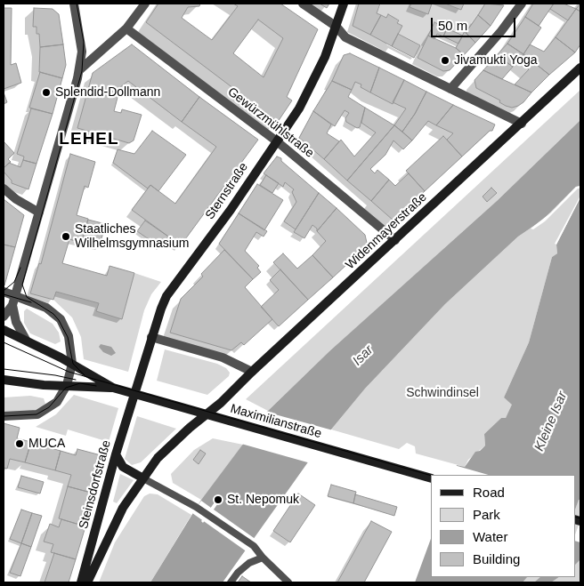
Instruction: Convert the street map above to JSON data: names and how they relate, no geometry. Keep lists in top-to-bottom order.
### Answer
{
  "streets": {
    "main road": [
      "Sternstraße",
      "Widenmayerstraße",
      "Maximilianstraße",
      "Steinsdorfstraße"
    ],
    "street": ["Gewürzmühlstraße"]
  },
  "crossings": [
    ["Gewürzmühlstraße", "Sternstraße"],
    ["Gewürzmühlstraße", "Widenmayerstraße"],
    ["Sternstraße", "Maximilianstraße"],
    ["Sternstraße", "Steinsdorfstraße"],
    ["Widenmayerstraße", "Maximilianstraße"],
    ["Maximilianstraße", "Steinsdorfstraße"]
  ],
  "districts": ["LEHEL"],
  "water": ["Isar", "Kleine Isar"],
  "parks": ["Schwindinsel"],
  "places": [
    "Jivamukti Yoga",
    "Splendid-Dollmann",
    "Staatliches Wilhelmsgymnasium",
    "MUCA",
    "St. Nepomuk"
  ],
  "legend": [
    "Road",
    "Park",
    "Water",
    "Building"
  ],
  "scale_bar": "50 m"
}
